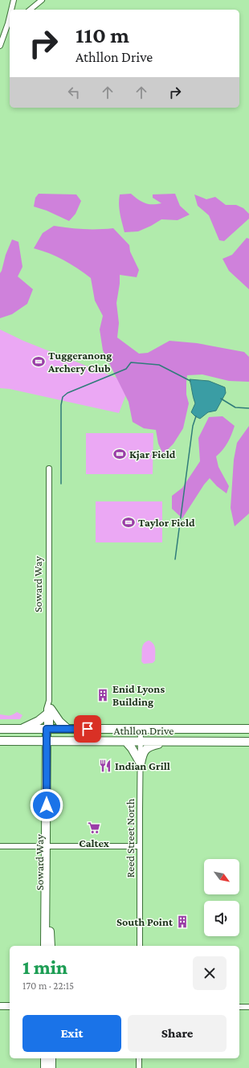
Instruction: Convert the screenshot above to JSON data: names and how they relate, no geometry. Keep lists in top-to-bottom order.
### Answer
{
  "streets": {
    "main road": ["Soward Way", "Athllon Drive"],
    "street": ["Reed Street North"]
  },
  "crossings": [
    ["Soward Way", "Athllon Drive"],
    ["Athllon Drive", "Reed Street North"]
  ],
  "places": {
    "sports": ["Tuggeranong Archery Club", "Kjar Field", "Taylor Field"],
    "building": ["Enid Lyons Building", "South Point"],
    "restaurant": ["Indian Grill"],
    "supermarket": ["Caltex"]
  },
  "north": "bottom right",
  "page": {
    "turn": ["110 m", "Athllon Drive"],
    "heading": ["1 min", "170 m · 22:15"],
    "buttons": ["Exit", "Share"]
  }
}
